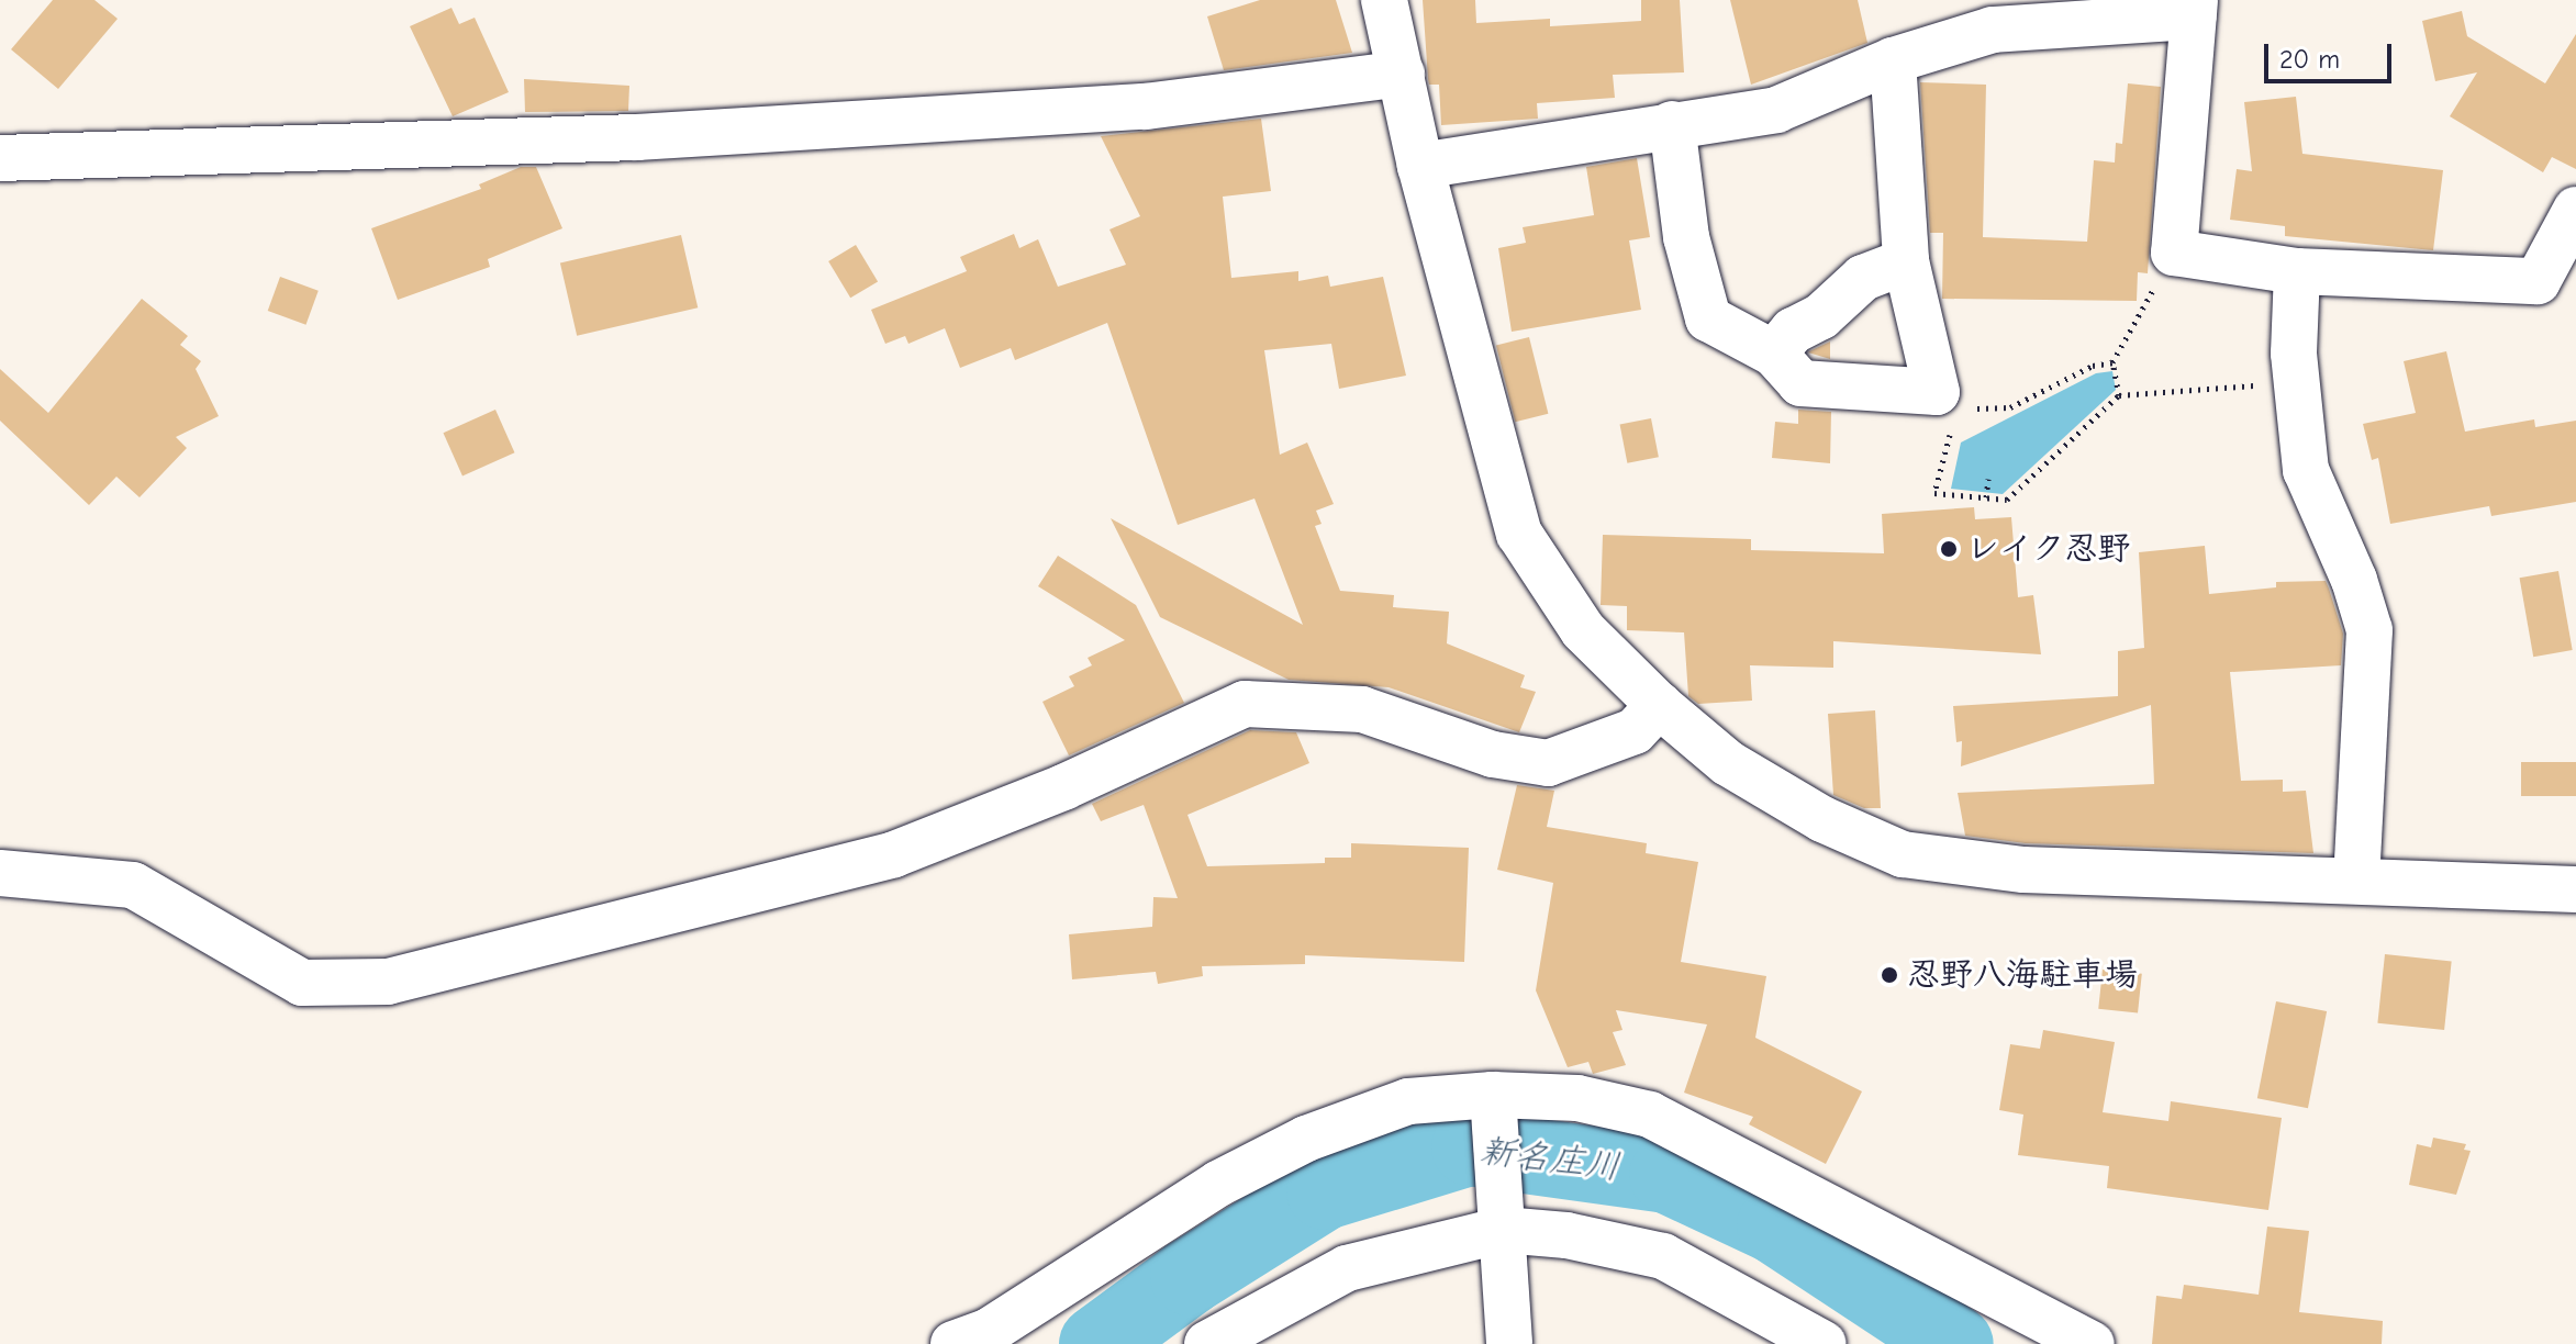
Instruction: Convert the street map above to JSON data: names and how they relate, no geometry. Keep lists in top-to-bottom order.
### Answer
{
  "water": ["新名庄川"],
  "places": ["レイク忍野", "忍野八海駐車場"],
  "scale_bar": "20 m"
}
